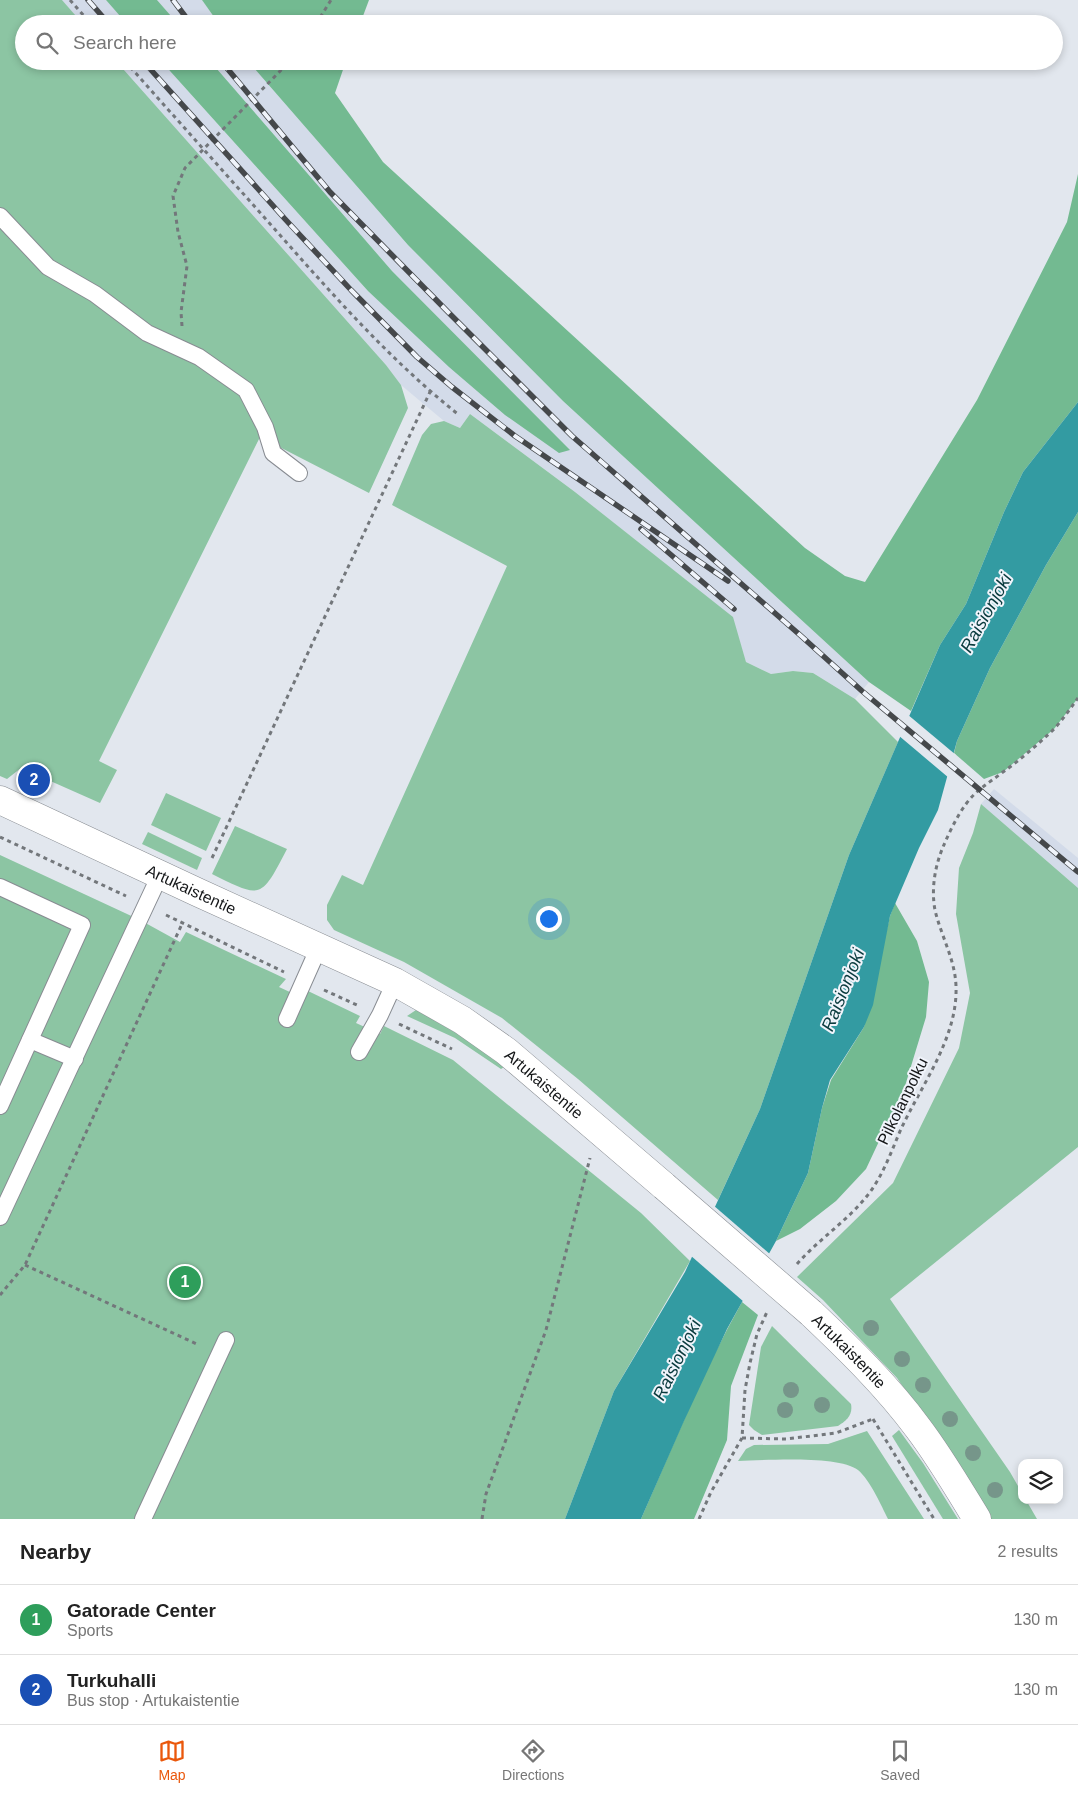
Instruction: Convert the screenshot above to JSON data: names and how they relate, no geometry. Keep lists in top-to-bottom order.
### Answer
{
  "streets": {
    "street": ["Artukaistentie"],
    "path": ["Pilkolanpolku"]
  },
  "water": ["Raisionjoki"],
  "page": {
    "search": "Search here",
    "pins": ["2", "1"],
    "heading": ["Nearby", "2 results"],
    "list": [
      {
        "mark": "1",
        "name": "Gatorade Center",
        "note": "Sports",
        "value": "130 m"
      },
      {
        "mark": "2",
        "name": "Turkuhalli",
        "note": "Bus stop · Artukaistentie",
        "value": "130 m"
      }
    ],
    "nav": ["Map", "Directions", "Saved"]
  }
}
